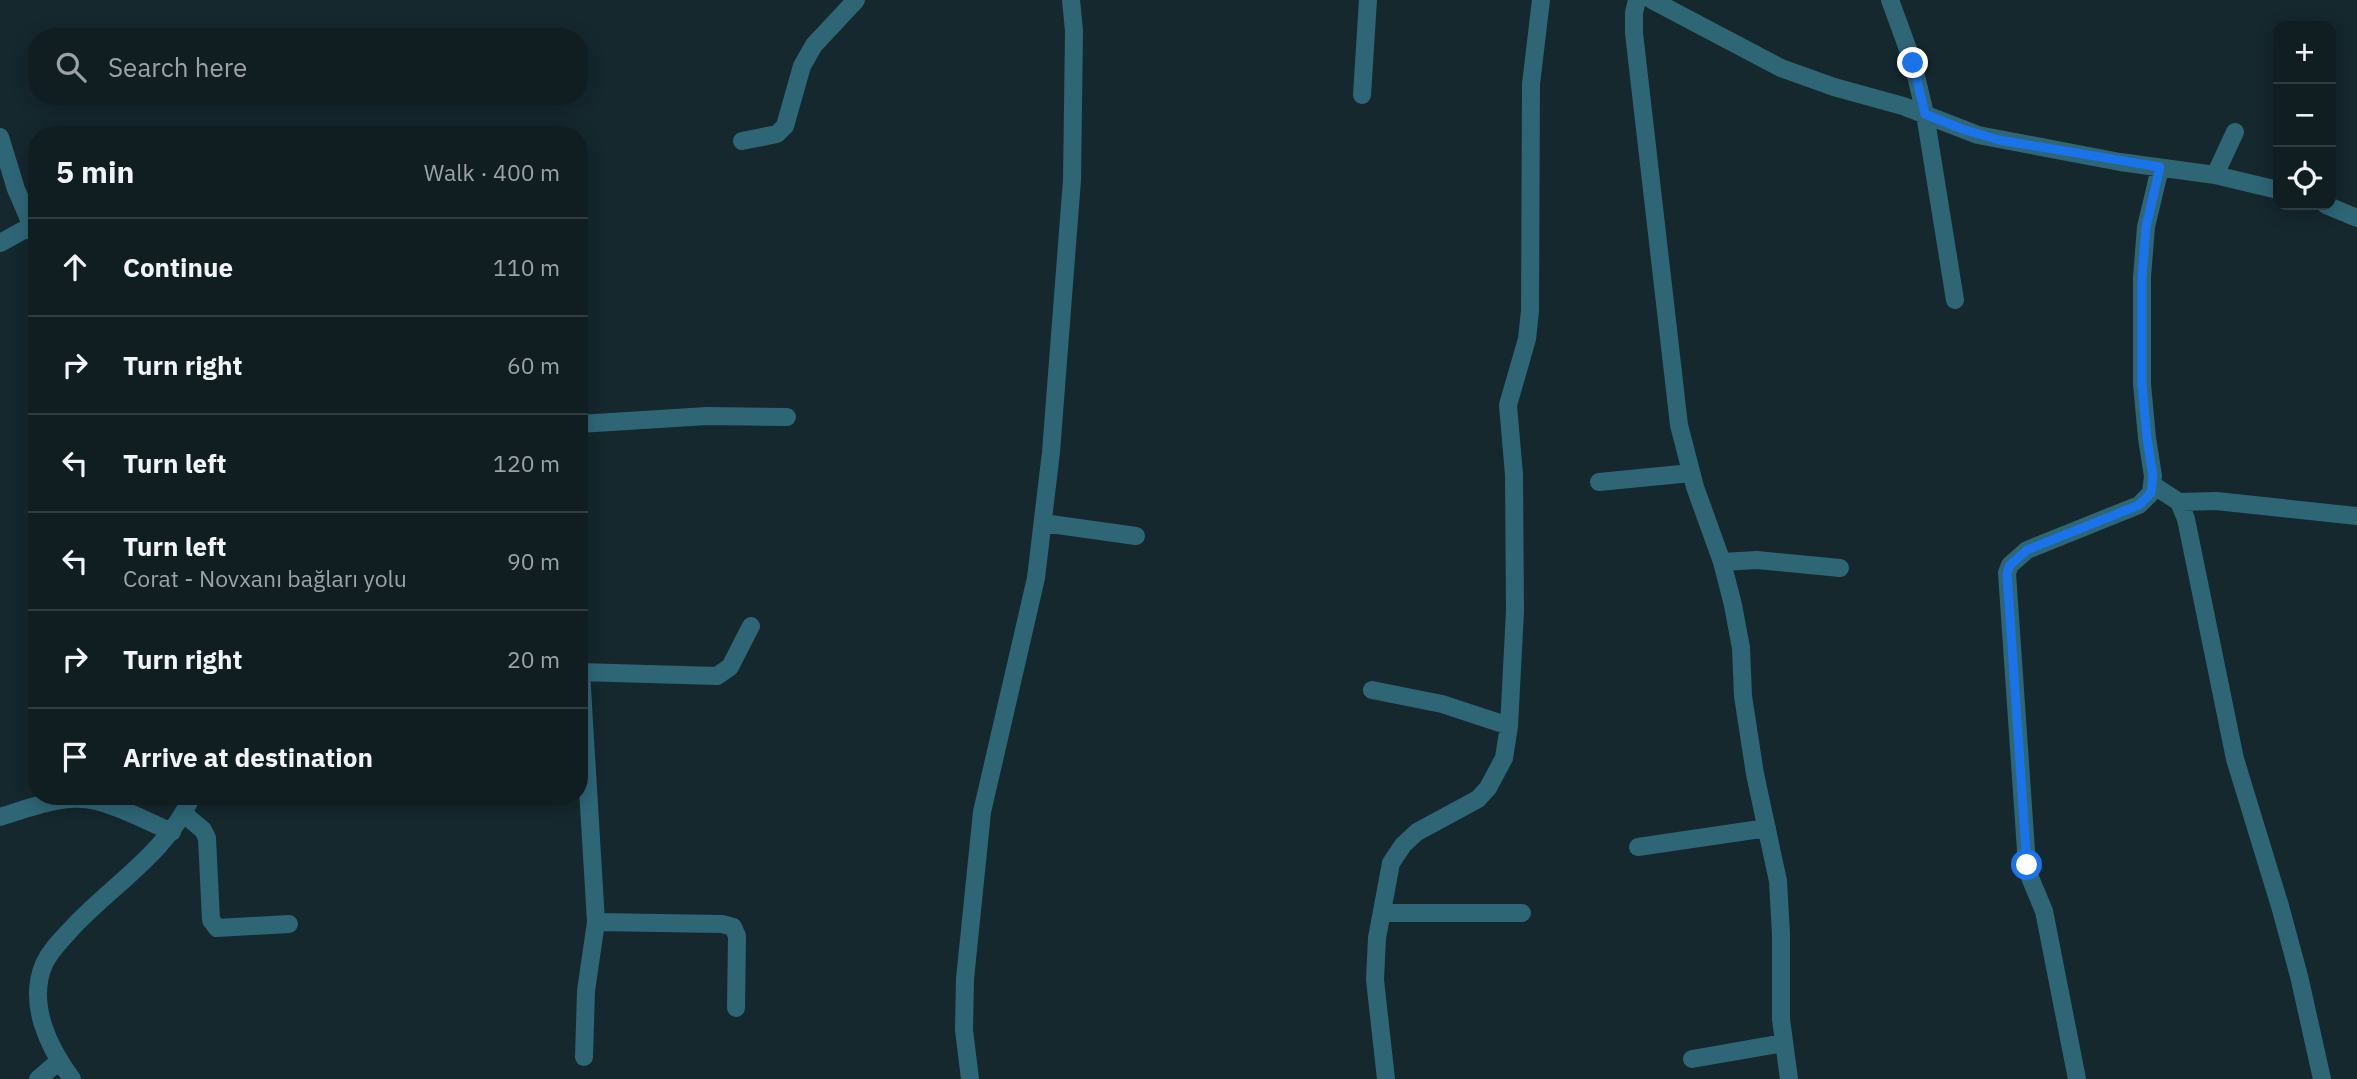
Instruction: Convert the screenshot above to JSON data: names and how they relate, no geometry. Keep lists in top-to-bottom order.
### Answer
{
  "page": {
    "map_buttons": ["+", "−"],
    "search": "Search here",
    "heading": ["5 min", "Walk · 400 m"],
    "list": [
      ["Continue", "110 m"],
      ["Turn right", "60 m"],
      ["Turn left", "120 m"],
      ["Turn left", "Corat - Novxanı bağları yolu", "90 m"],
      ["Turn right", "20 m"],
      "Arrive at destination"
    ]
  }
}
